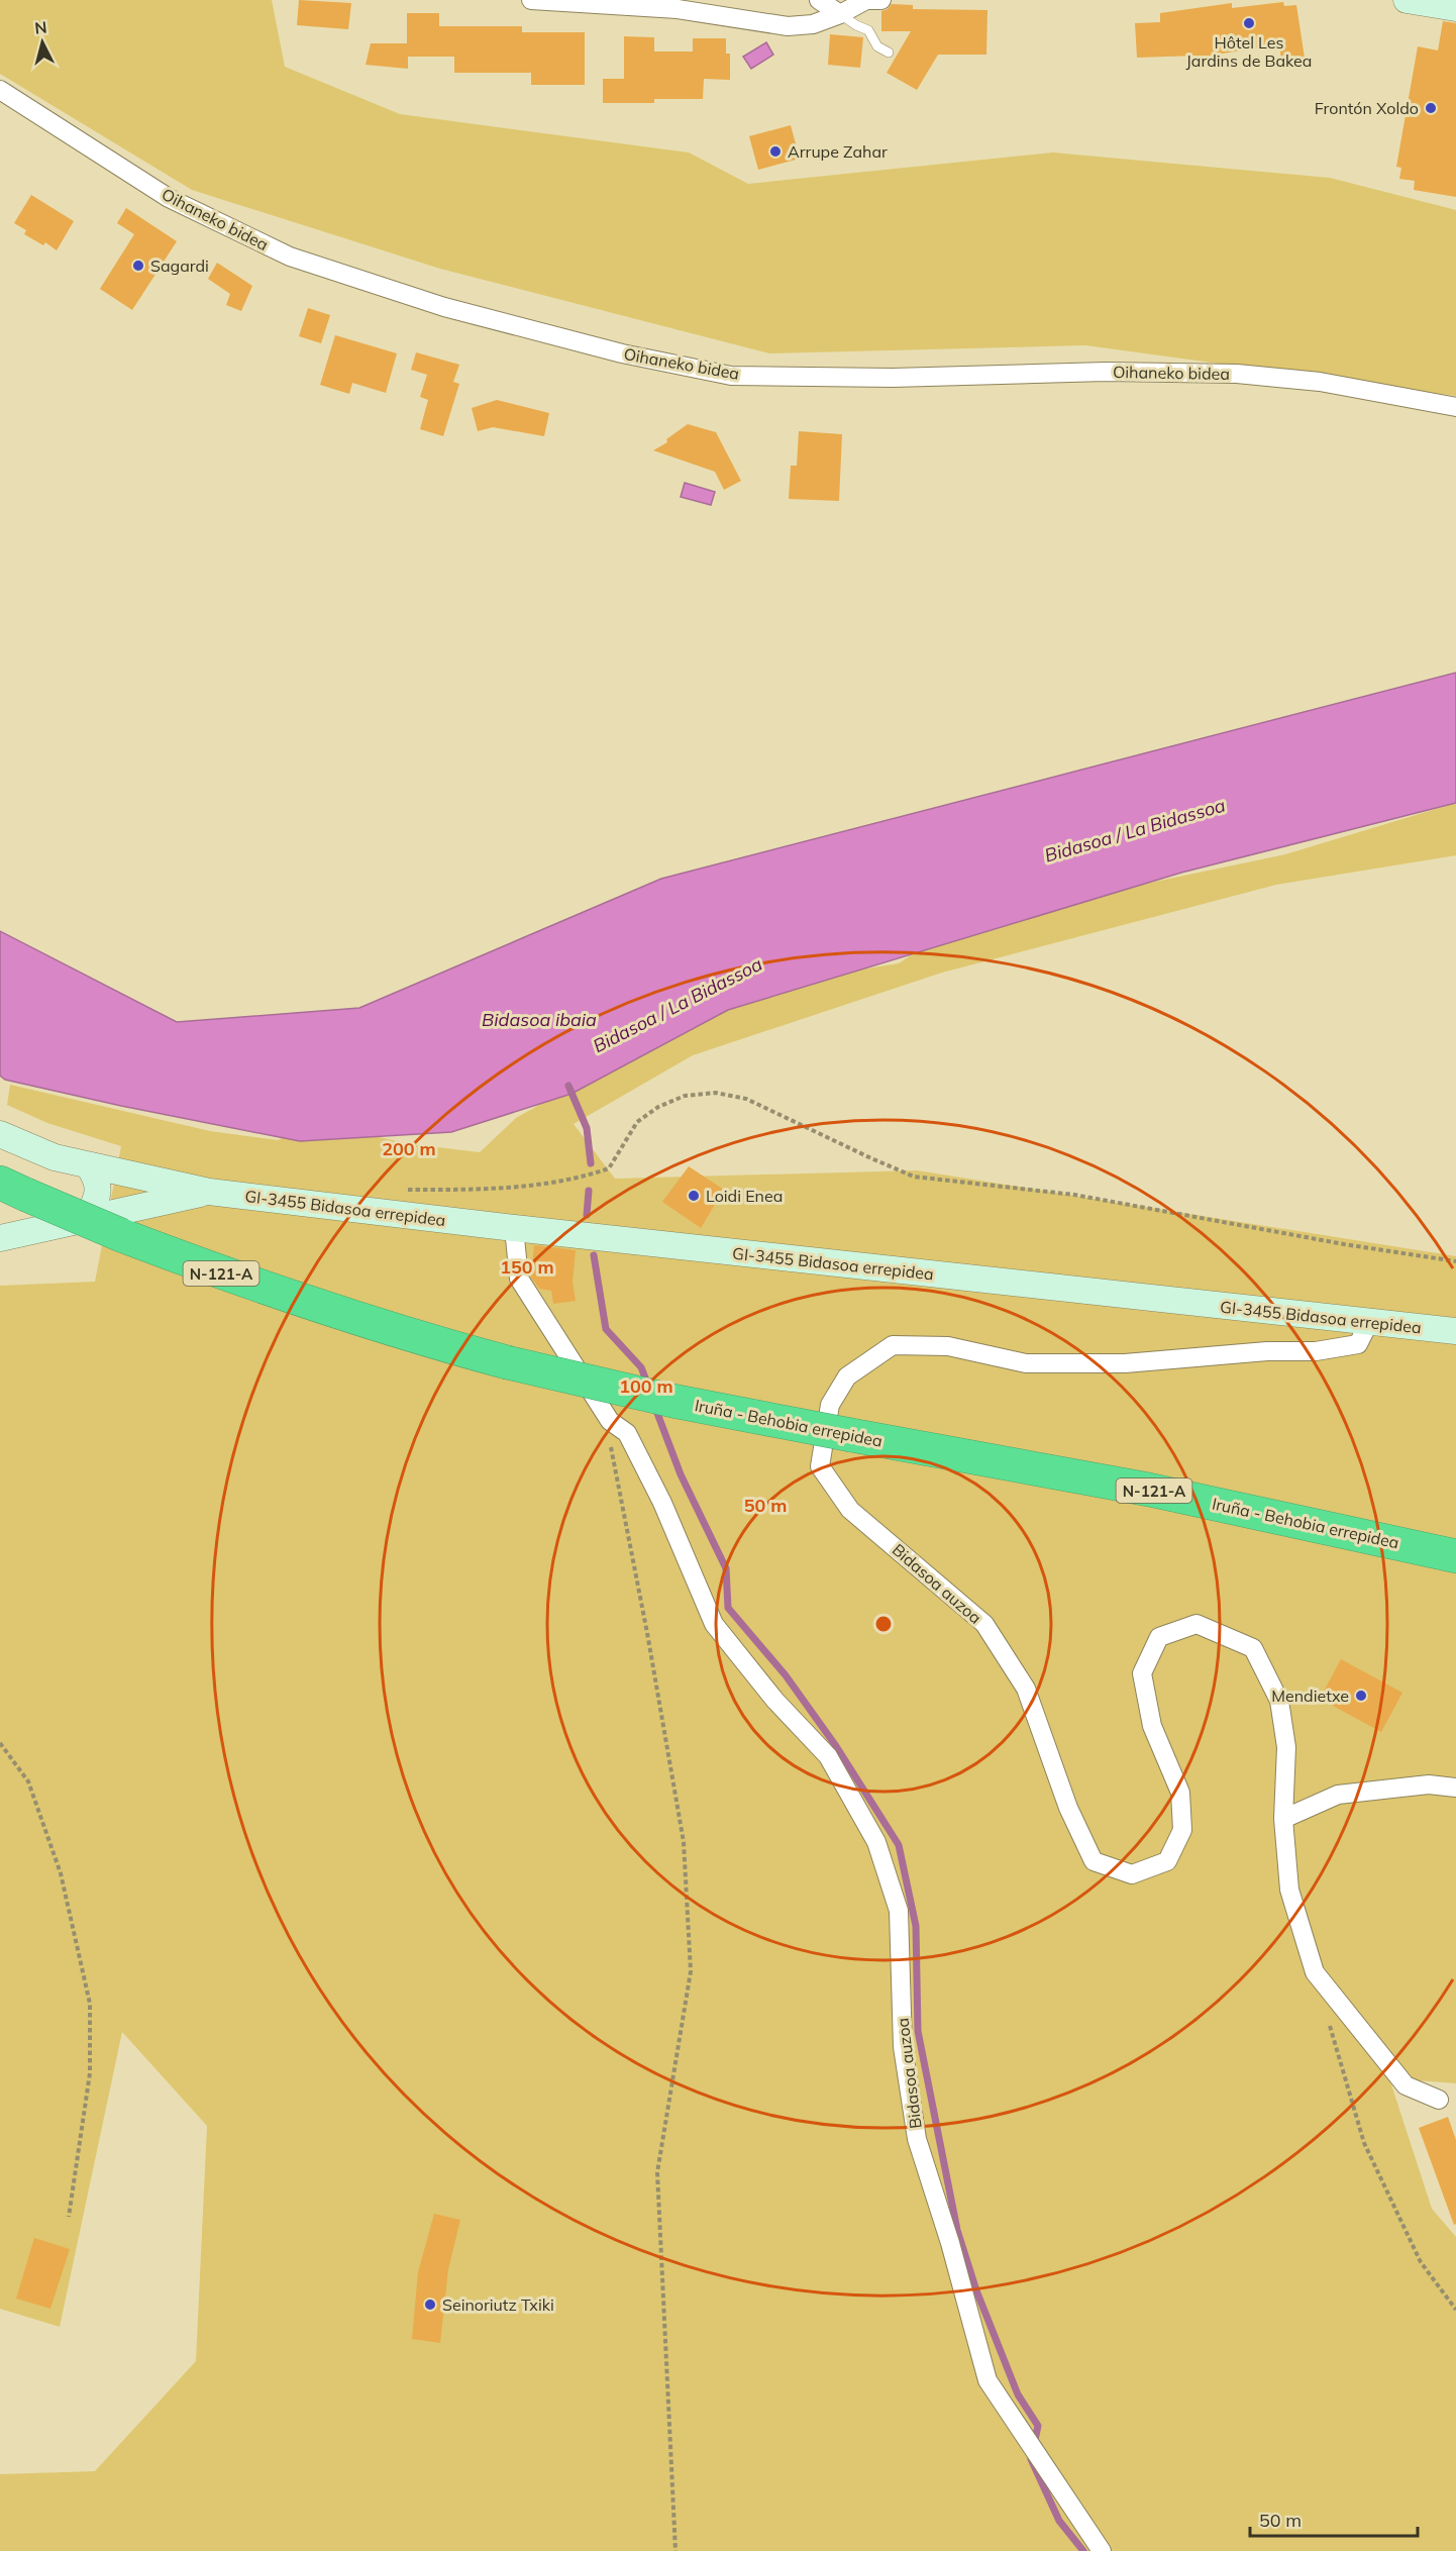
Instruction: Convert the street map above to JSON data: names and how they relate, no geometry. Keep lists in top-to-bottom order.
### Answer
{
  "streets": {
    "highway": ["N-121-A", "Iruña - Behobia errepidea"],
    "street": ["Oihaneko bidea", "GI-3455 Bidasoa errepidea", "Bidasoa auzoa"]
  },
  "crossings": [
    ["GI-3455 Bidasoa errepidea", "Bidasoa auzoa"]
  ],
  "water": ["Bidasoa / La Bidassoa", "Bidasoa ibaia"],
  "places": [
    "Hôtel Les Jardins de Bakea",
    "Frontón Xoldo",
    "Arrupe Zahar",
    "Sagardi",
    "Loidi Enea",
    "Mendietxe",
    "Seinoriutz Txiki"
  ],
  "scale_bar": "50 m",
  "north": "top",
  "rings": [
    "200 m",
    "150 m",
    "100 m",
    "50 m"
  ]
}
